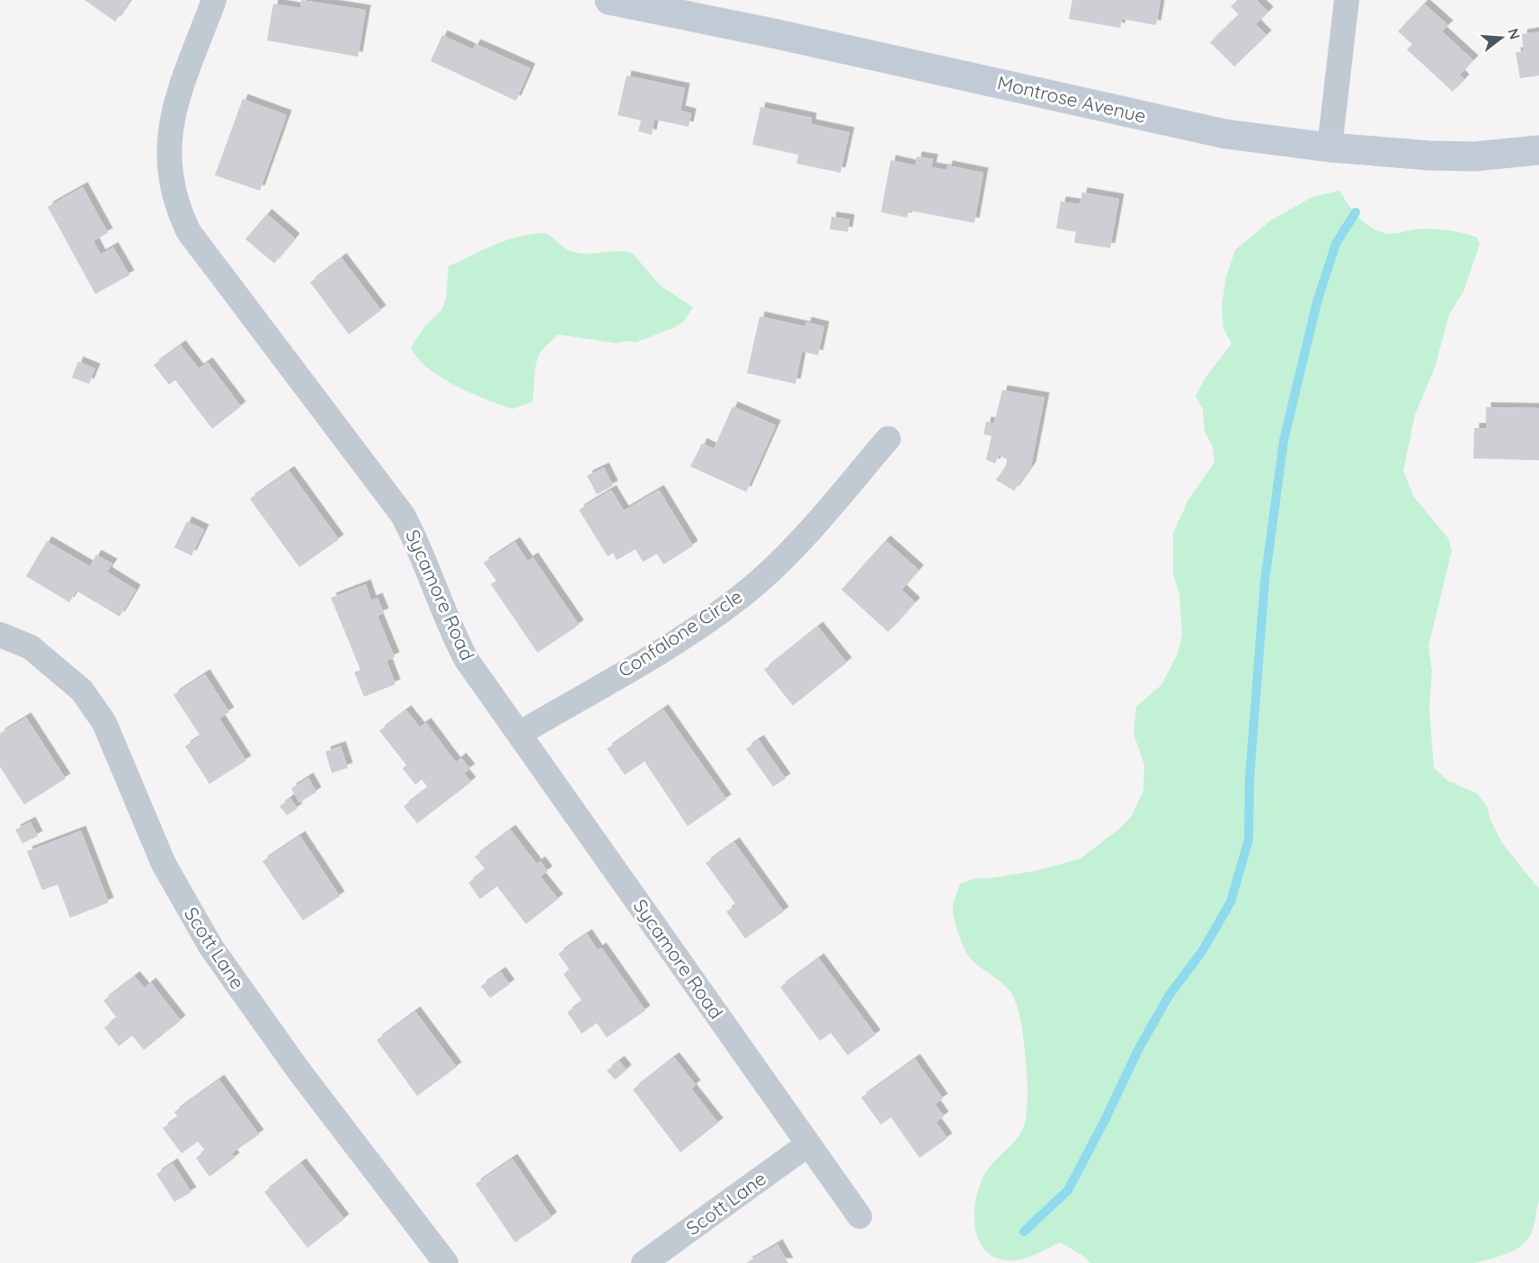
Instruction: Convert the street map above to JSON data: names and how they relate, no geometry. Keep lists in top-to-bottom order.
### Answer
{
  "streets": {
    "main road": ["Montrose Avenue"],
    "street": ["Sycamore Road", "Confalone Circle", "Scott Lane"]
  },
  "crossings": [
    ["Sycamore Road", "Confalone Circle"],
    ["Sycamore Road", "Scott Lane"]
  ],
  "north": "right"
}
